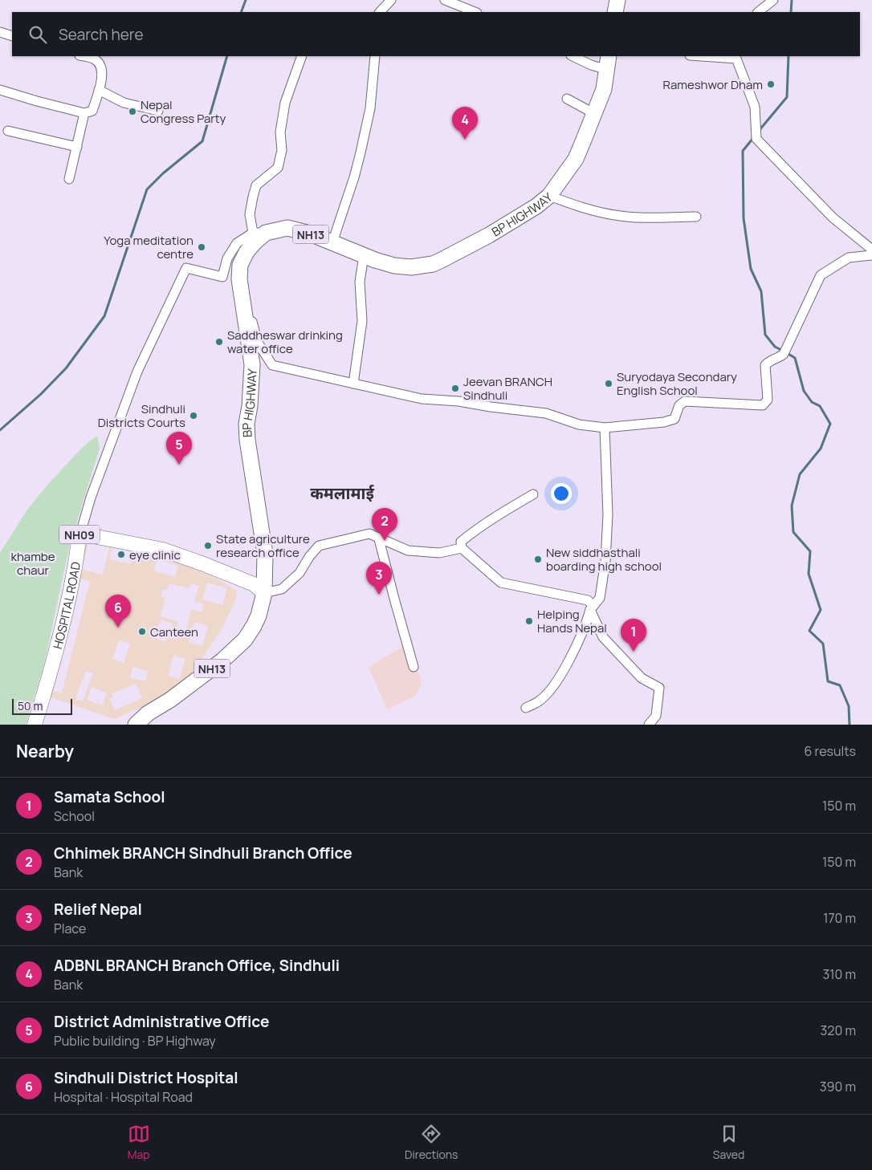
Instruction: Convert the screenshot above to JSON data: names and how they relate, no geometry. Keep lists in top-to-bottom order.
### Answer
{
  "streets": {
    "highway": ["BP HIGHWAY", "NH13"],
    "main road": ["NH09", "HOSPITAL ROAD"]
  },
  "crossings": [
    ["BP HIGHWAY", "NH09"],
    ["NH09", "HOSPITAL ROAD"]
  ],
  "districts": ["कमलामाई"],
  "parks": ["khambe chaur"],
  "places": [
    "Rameshwor Dham",
    "Nepal Congress Party",
    "Yoga meditation centre",
    "Saddheswar drinking water office",
    "Suryodaya Secondary English School",
    "Jeevan BRANCH Sindhuli",
    "Sindhuli Districts Courts",
    "State agriculture research office",
    "eye clinic",
    "New siddhasthali boarding high school",
    "Helping Hands Nepal",
    "Canteen"
  ],
  "scale_bar": "50 m",
  "page": {
    "search": "Search here",
    "pins": [
      "4",
      "5",
      "2",
      "3",
      "6",
      "1"
    ],
    "scale": "50 m",
    "heading": ["Nearby", "6 results"],
    "list": [
      {
        "mark": "1",
        "name": "Samata School",
        "note": "School",
        "value": "150 m"
      },
      {
        "mark": "2",
        "name": "Chhimek BRANCH Sindhuli Branch Office",
        "note": "Bank",
        "value": "150 m"
      },
      {
        "mark": "3",
        "name": "Relief Nepal",
        "note": "Place",
        "value": "170 m"
      },
      {
        "mark": "4",
        "name": "ADBNL BRANCH Branch Office, Sindhuli",
        "note": "Bank",
        "value": "310 m"
      },
      {
        "mark": "5",
        "name": "District Administrative Office",
        "note": "Public building · BP Highway",
        "value": "320 m"
      },
      {
        "mark": "6",
        "name": "Sindhuli District Hospital",
        "note": "Hospital · Hospital Road",
        "value": "390 m"
      }
    ],
    "nav": ["Map", "Directions", "Saved"]
  }
}
